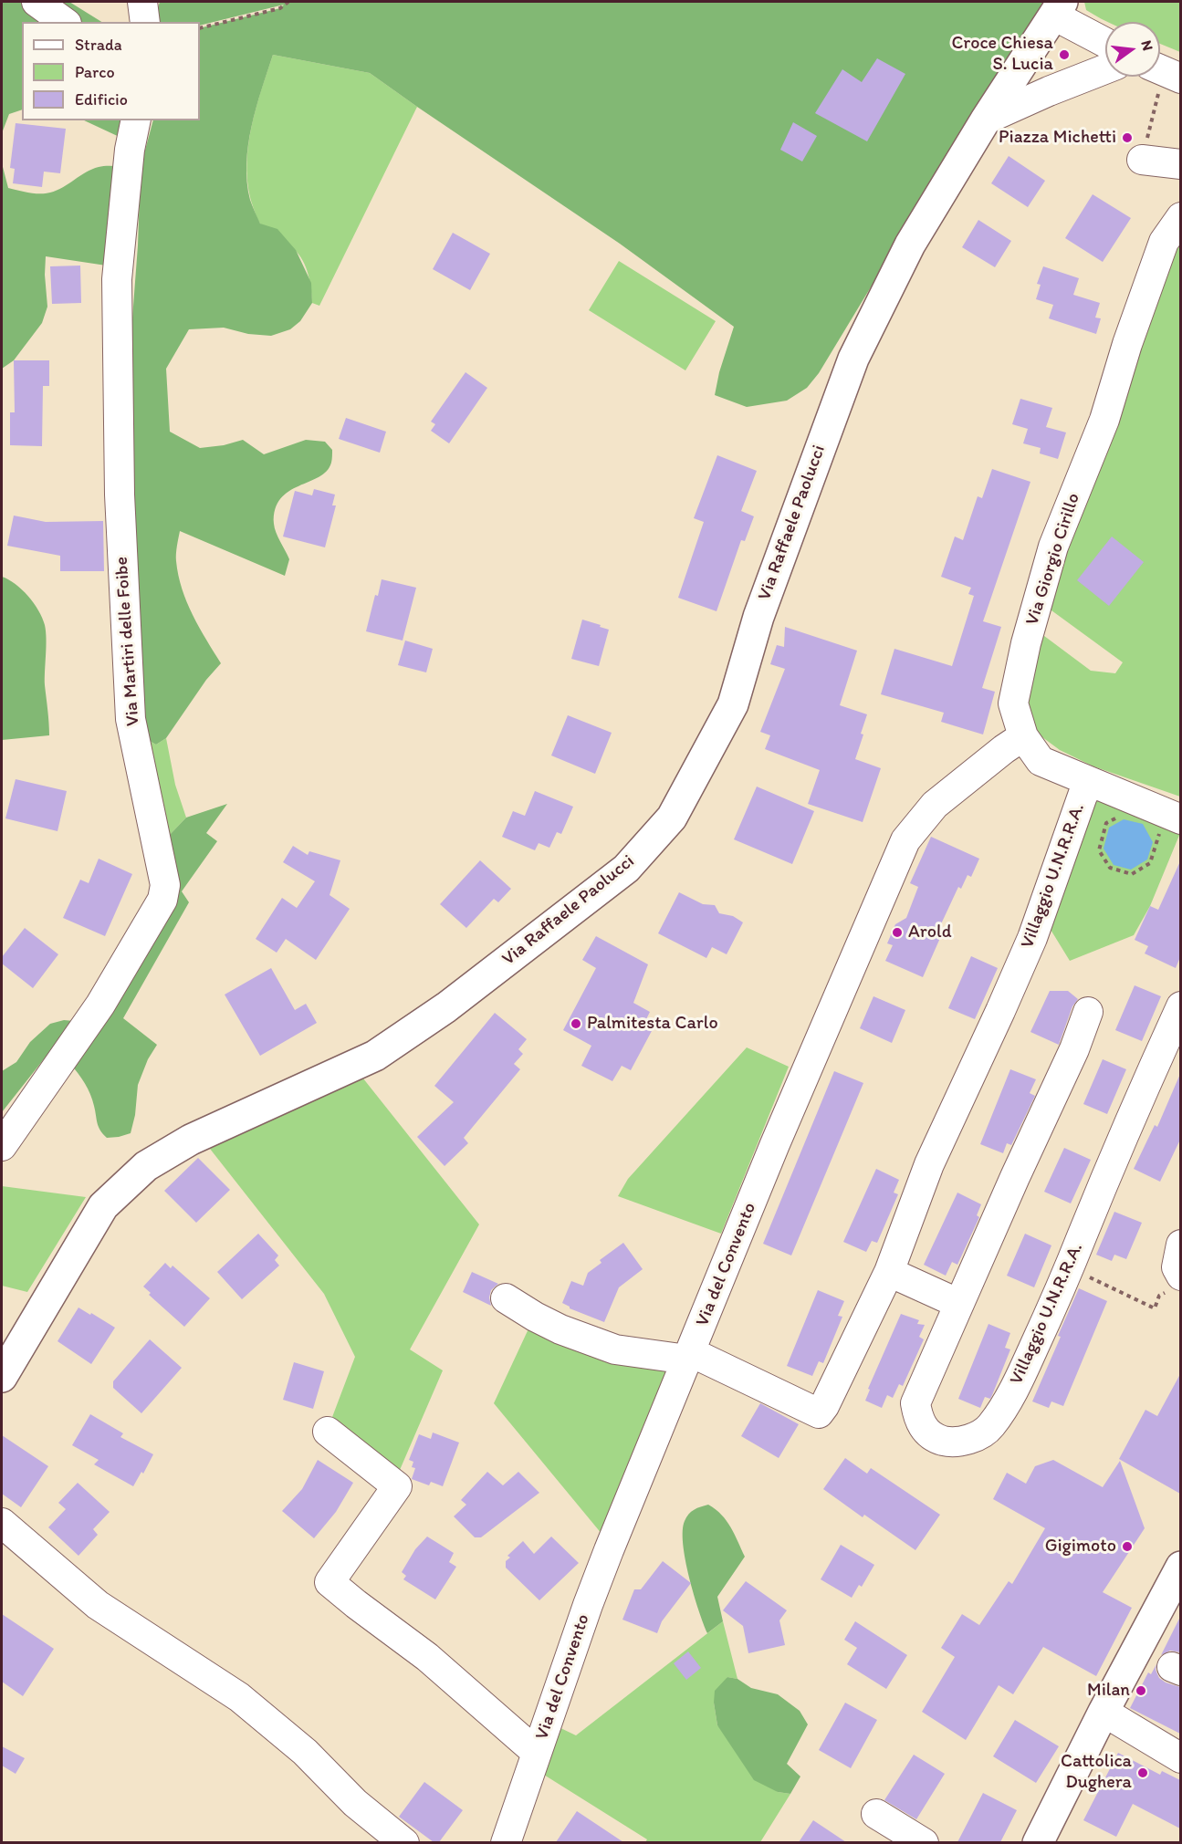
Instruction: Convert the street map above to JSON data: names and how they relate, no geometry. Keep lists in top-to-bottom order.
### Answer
{
  "streets": {
    "main road": ["Via Raffaele Paolucci"],
    "street": [
      "Via Giorgio Cirillo",
      "Via Martiri delle Foibe",
      "Villaggio U.N.R.R.A.",
      "Via del Convento"
    ]
  },
  "crossings": [
    ["Via Giorgio Cirillo", "Villaggio U.N.R.R.A."],
    ["Via Giorgio Cirillo", "Via del Convento"],
    ["Villaggio U.N.R.R.A.", "Via del Convento"]
  ],
  "places": [
    "Croce Chiesa S. Lucia",
    "Piazza Michetti",
    "Arold",
    "Palmitesta Carlo",
    "Gigimoto",
    "Milan",
    "Cattolica Dughera"
  ],
  "legend": ["Strada", "Parco", "Edificio"],
  "north": "right"
}
